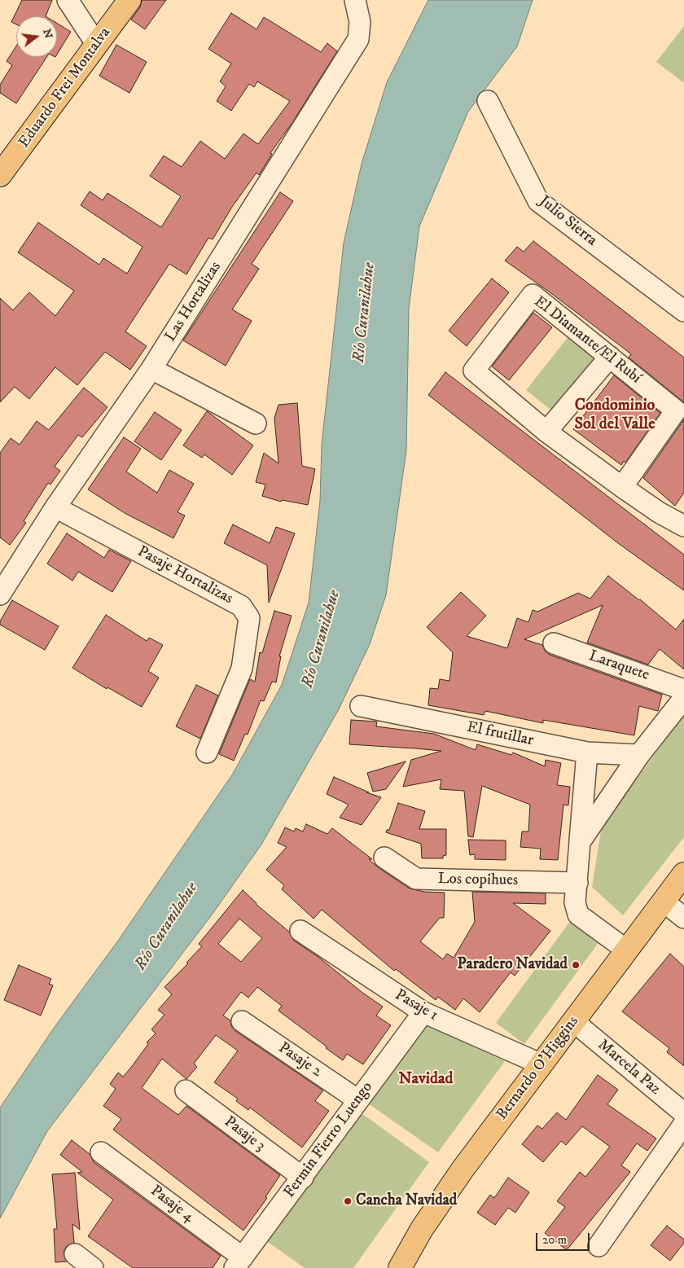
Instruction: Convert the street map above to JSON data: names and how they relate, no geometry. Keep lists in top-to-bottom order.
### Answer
{
  "streets": {
    "main road": ["Eduardo Frei Montalva", "Bernardo O'Higgins"],
    "street": [
      "Julio Sierra",
      "Las Hortalizas",
      "El Diamante/El Rubí",
      "Pasaje Hortalizas",
      "Laraquete",
      "El frutillar",
      "Los copihues",
      "Pasaje 1",
      "Pasaje 2",
      "Marcela Paz",
      "Pasaje 3",
      "Fermin Fierro Luengo",
      "Pasaje 4"
    ]
  },
  "crossings": [
    ["Las Hortalizas", "Pasaje Hortalizas"],
    ["Pasaje 1", "Bernardo O'Higgins"],
    ["Pasaje 1", "Fermin Fierro Luengo"],
    ["Pasaje 2", "Fermin Fierro Luengo"],
    ["Marcela Paz", "Bernardo O'Higgins"],
    ["Pasaje 3", "Fermin Fierro Luengo"],
    ["Fermin Fierro Luengo", "Pasaje 4"]
  ],
  "districts": ["Condominio Sol del Valle", "Navidad"],
  "water": ["Río Curanilahue"],
  "places": ["Paradero Navidad", "Cancha Navidad"],
  "scale_bar": "20 m",
  "north": "right"
}
